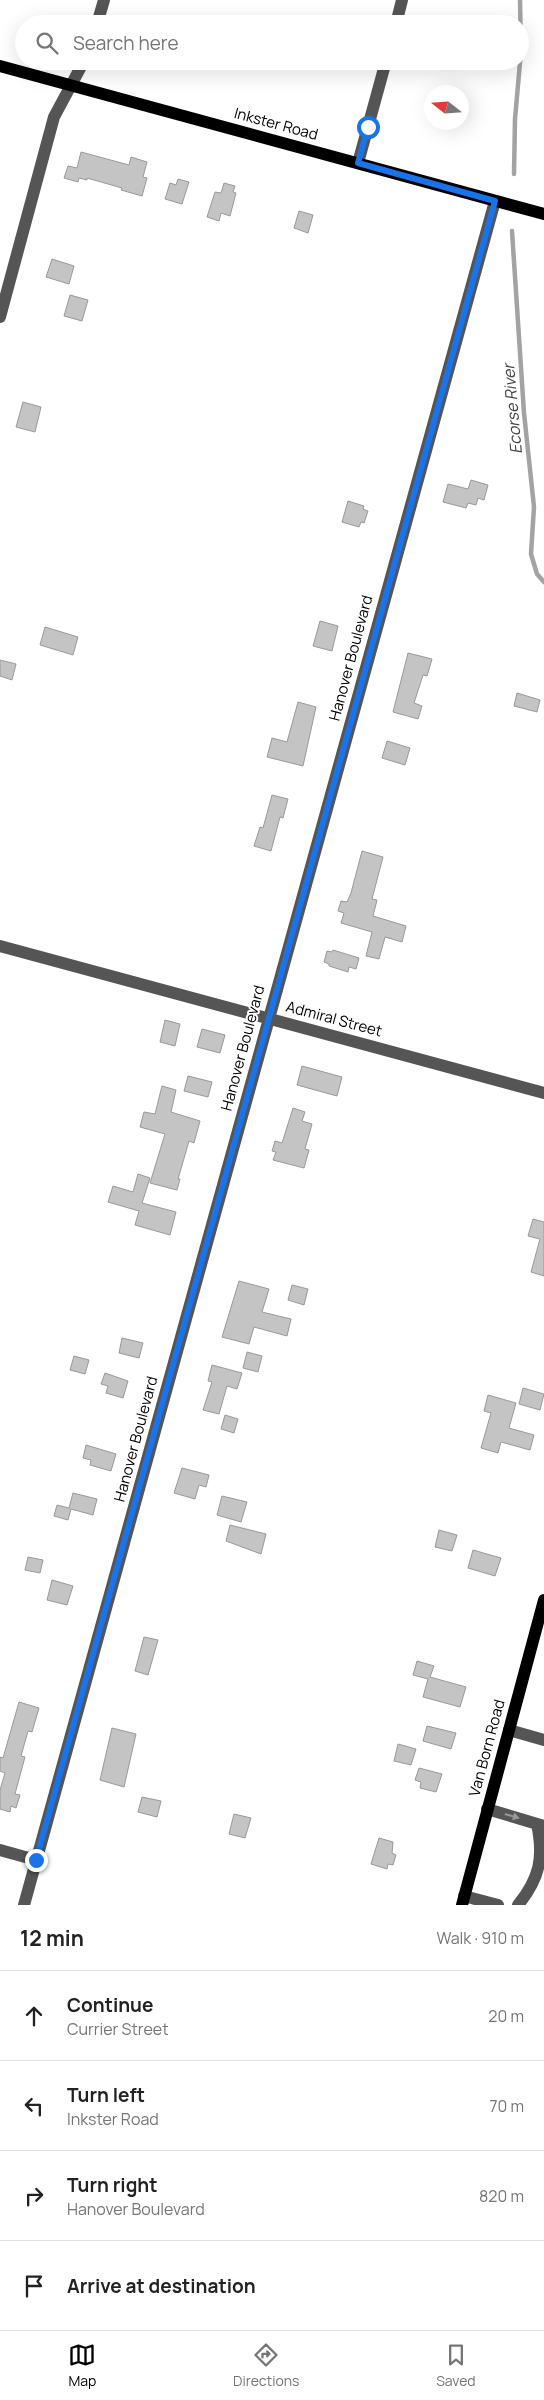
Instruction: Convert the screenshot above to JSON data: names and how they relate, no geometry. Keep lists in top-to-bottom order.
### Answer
{
  "streets": {
    "main road": ["Inkster Road", "Van Born Road"],
    "street": ["Hanover Boulevard", "Admiral Street"]
  },
  "crossings": [
    ["Inkster Road", "Hanover Boulevard"],
    ["Hanover Boulevard", "Admiral Street"]
  ],
  "water": ["Ecorse River"],
  "north": "left",
  "page": {
    "search": "Search here",
    "heading": ["12 min", "Walk · 910 m"],
    "list": [
      ["Continue", "Currier Street", "20 m"],
      ["Turn left", "Inkster Road", "70 m"],
      ["Turn right", "Hanover Boulevard", "820 m"],
      "Arrive at destination"
    ],
    "nav": ["Map", "Directions", "Saved"]
  }
}
